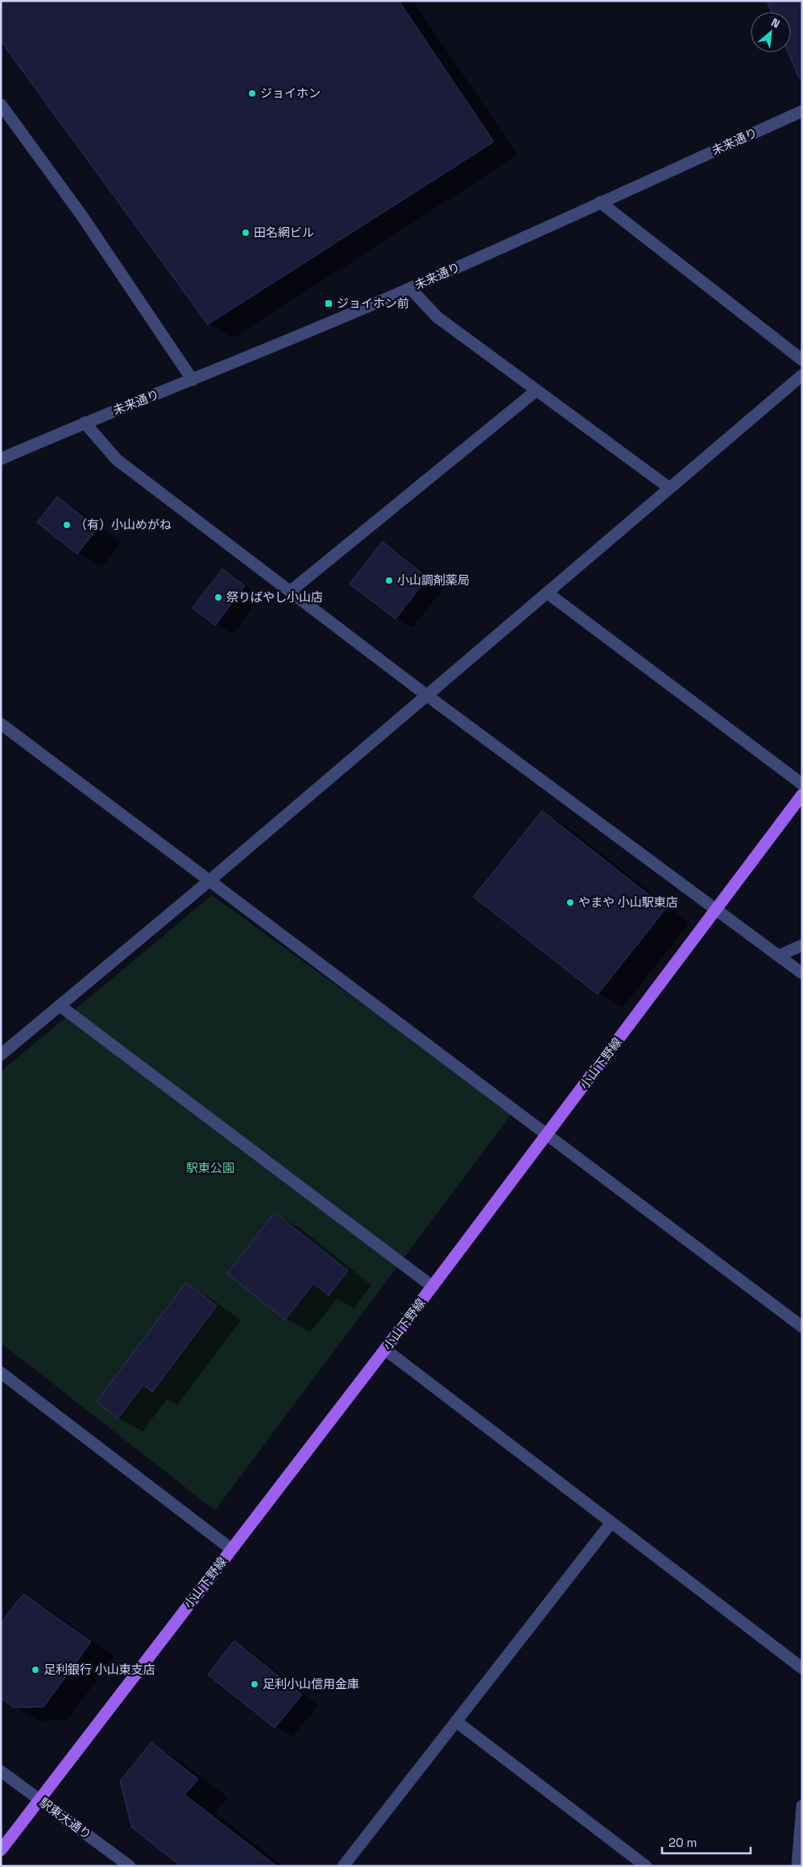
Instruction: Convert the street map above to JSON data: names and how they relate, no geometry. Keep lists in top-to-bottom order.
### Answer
{
  "streets": {
    "main road": ["小山下野線"],
    "street": ["未来通り", "駅東大通り"]
  },
  "crossings": [
    ["小山下野線", "駅東大通り"]
  ],
  "parks": ["駅東公園"],
  "places": {
    "other": [
      "ジョイホン",
      "田名網ビル",
      "（有）小山めがね",
      "小山調剤薬局",
      "祭りばやし小山店",
      "やまや 小山駅東店",
      "足利銀行 小山東支店",
      "足利小山信用金庫"
    ],
    "transit": ["ジョイホン前"]
  },
  "scale_bar": "20 m",
  "north": "top right"
}
